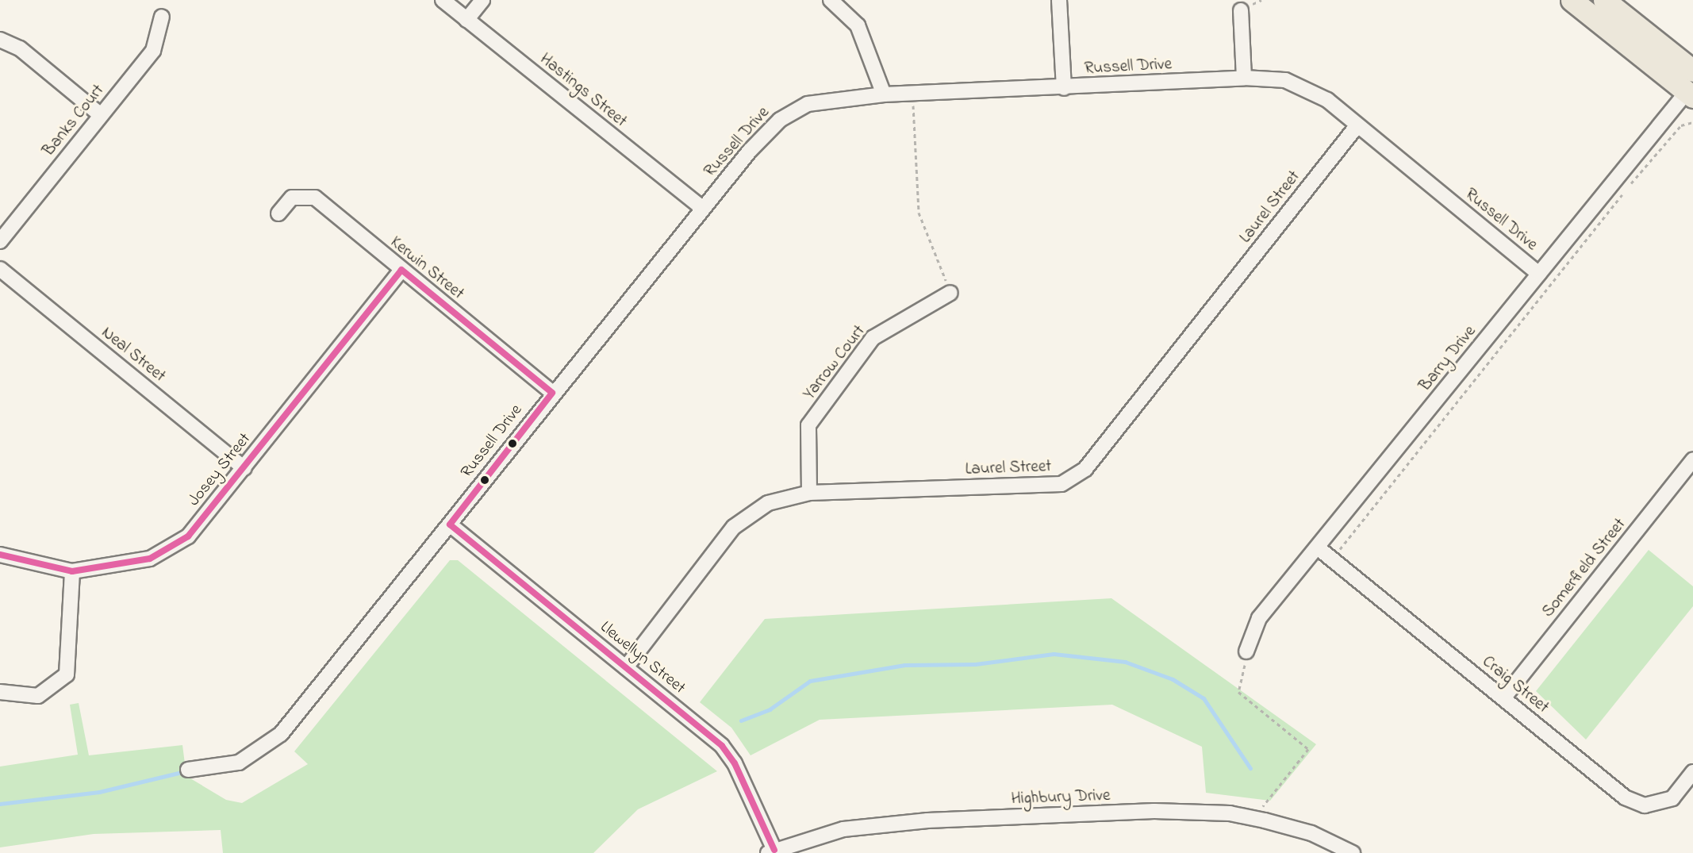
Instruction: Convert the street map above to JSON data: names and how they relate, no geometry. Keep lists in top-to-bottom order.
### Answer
{
  "streets": {
    "street": [
      "Russell Drive",
      "Hastings Street",
      "Banks Court",
      "Laurel Street",
      "Kerwin Street",
      "Neal Street",
      "Barry Drive",
      "Yarrow Court",
      "Josey Street",
      "Somerfield Street",
      "Llewellyn Street",
      "Craig Street",
      "Highbury Drive"
    ]
  },
  "crossings": [
    ["Russell Drive", "Hastings Street"],
    ["Russell Drive", "Laurel Street"],
    ["Russell Drive", "Kerwin Street"],
    ["Russell Drive", "Barry Drive"],
    ["Russell Drive", "Llewellyn Street"],
    ["Laurel Street", "Yarrow Court"],
    ["Laurel Street", "Llewellyn Street"],
    ["Kerwin Street", "Josey Street"],
    ["Neal Street", "Josey Street"],
    ["Barry Drive", "Craig Street"],
    ["Somerfield Street", "Craig Street"],
    ["Llewellyn Street", "Highbury Drive"]
  ]
}
